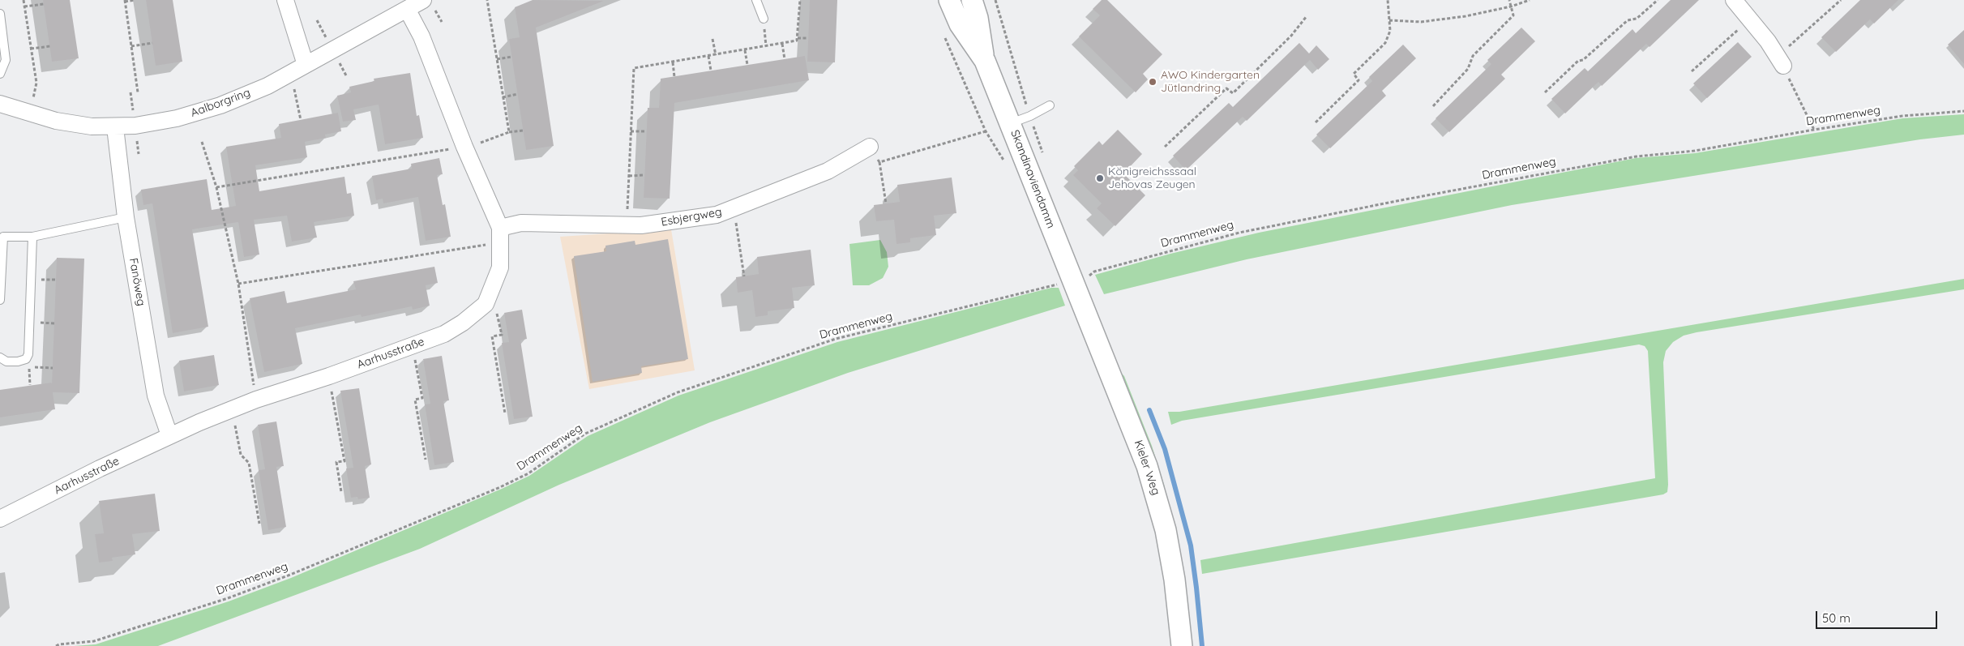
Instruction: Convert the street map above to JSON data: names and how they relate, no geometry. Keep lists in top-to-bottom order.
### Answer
{
  "streets": {
    "street": [
      "Aalborgring",
      "Skandinaviendamm",
      "Esbjergweg",
      "Fanöweg",
      "Aarhusstraße",
      "Kieler Weg"
    ],
    "path": ["Drammenweg"]
  },
  "crossings": [
    ["Aalborgring", "Fanöweg"],
    ["Aalborgring", "Aarhusstraße"],
    ["Skandinaviendamm", "Kieler Weg"],
    ["Esbjergweg", "Aarhusstraße"],
    ["Fanöweg", "Aarhusstraße"]
  ],
  "places": ["AWO Kindergarten Jütlandring", "Königreichsssaal Jehovas Zeugen"],
  "scale_bar": "50 m"
}
